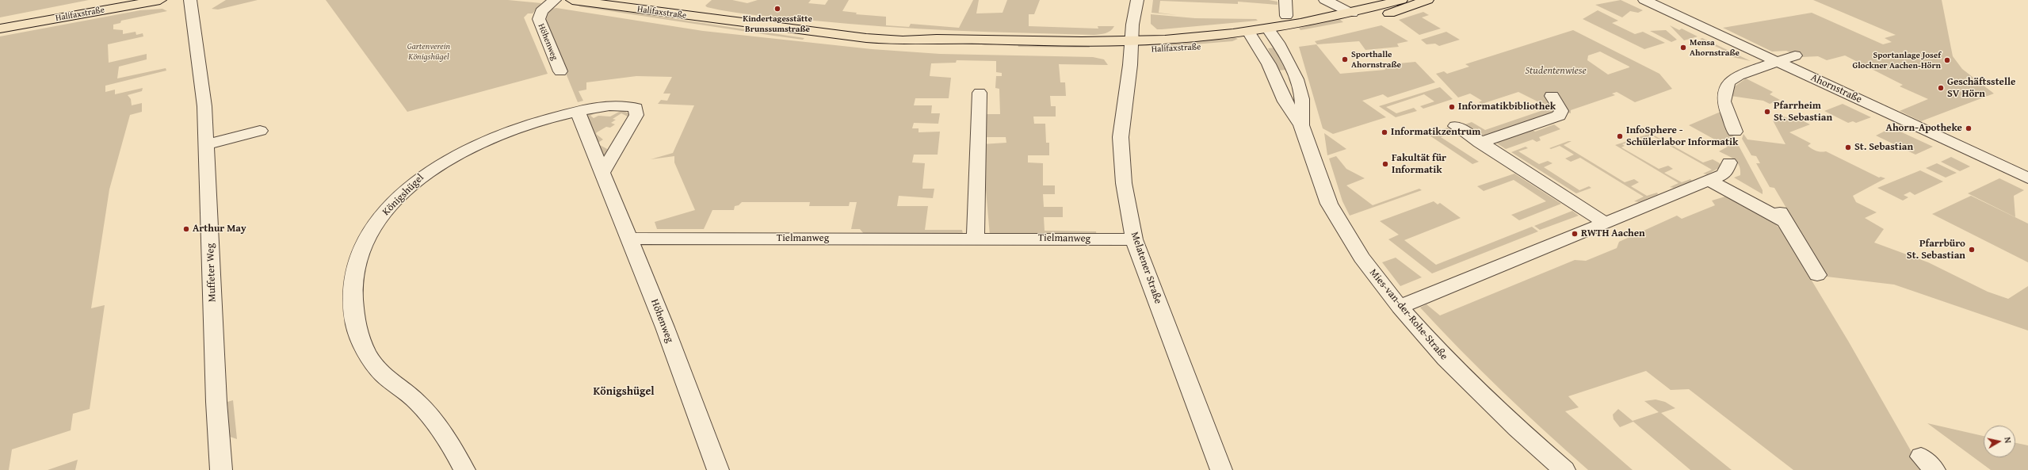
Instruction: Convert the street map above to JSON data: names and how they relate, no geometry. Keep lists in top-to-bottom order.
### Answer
{
  "streets": {
    "main road": ["Halifaxstraße"],
    "street": [
      "Höhenweg",
      "Ahornstraße",
      "Königshügel",
      "Tielmanweg",
      "Melatener Straße",
      "Muffeter Weg",
      "Mies-van-der-Rohe-Straße"
    ]
  },
  "crossings": [
    ["Halifaxstraße", "Melatener Straße"],
    ["Halifaxstraße", "Mies-van-der-Rohe-Straße"],
    ["Höhenweg", "Königshügel"],
    ["Höhenweg", "Tielmanweg"],
    ["Tielmanweg", "Melatener Straße"]
  ],
  "districts": ["Königshügel"],
  "parks": ["Gartenverein Königshügel", "Studentenwiese"],
  "places": [
    "Kindertagesstätte Brunssumstraße",
    "Mensa Ahornstraße",
    "Sporthalle Ahornstraße",
    "Sportanlage Josef Glockner Aachen-Hörn",
    "Geschäftsstelle SV Hörn",
    "Informatikbibliothek",
    "Pfarrheim St. Sebastian",
    "Ahorn-Apotheke",
    "Informatikzentrum",
    "InfoSphere - Schülerlabor Informatik",
    "St. Sebastian",
    "Fakultät für Informatik",
    "Arthur May",
    "RWTH Aachen",
    "Pfarrbüro St. Sebastian"
  ],
  "north": "right"
}
